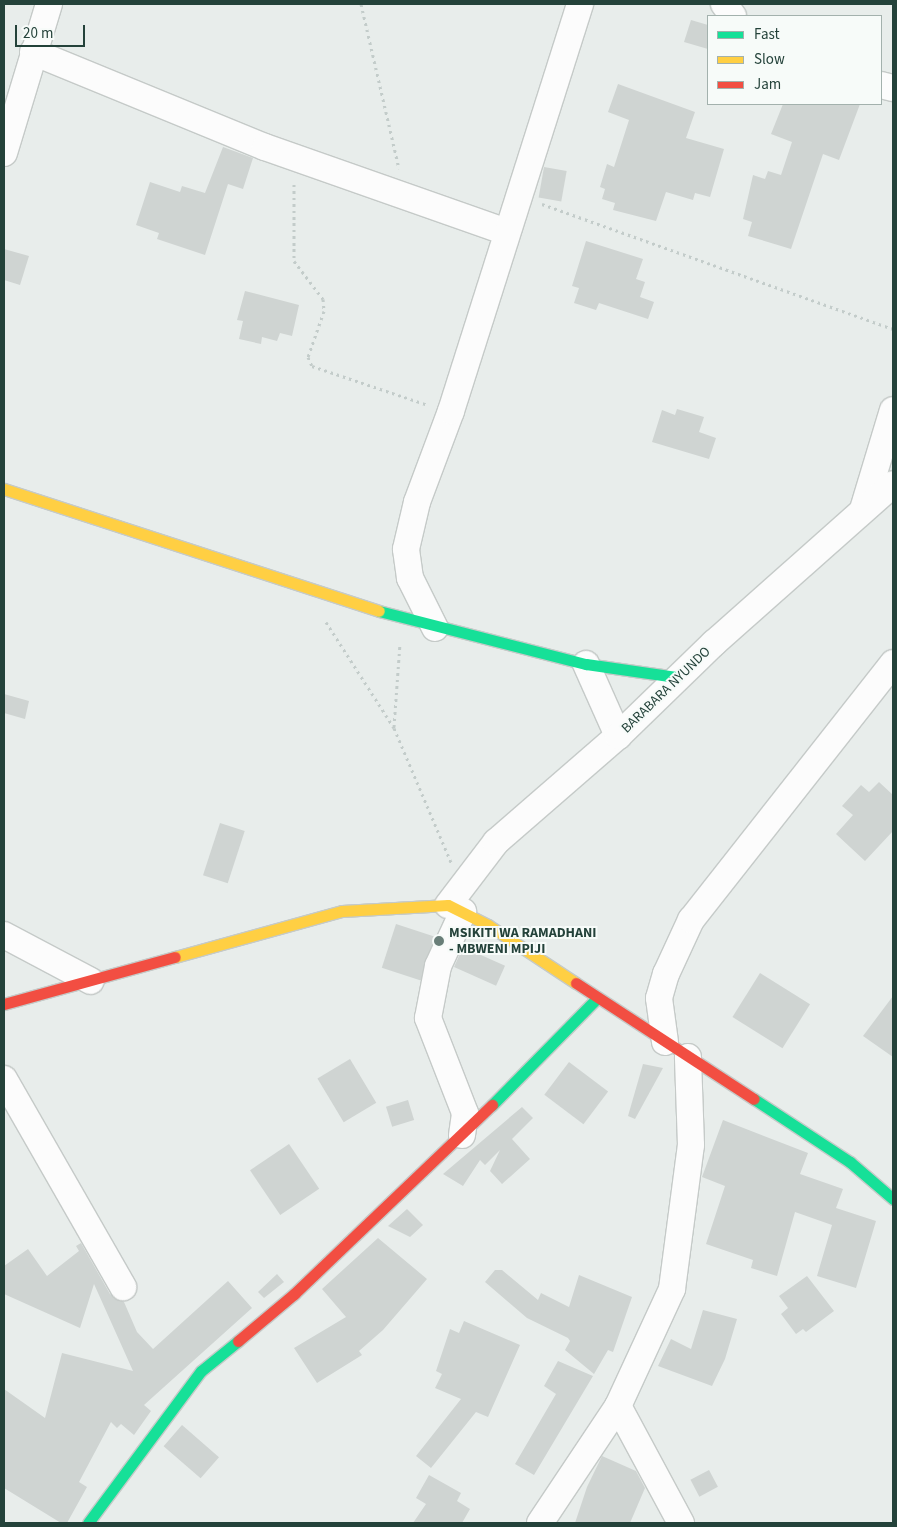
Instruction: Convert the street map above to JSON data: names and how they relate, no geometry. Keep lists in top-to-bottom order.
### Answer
{
  "streets": {
    "street": ["BARABARA NYUNDO"]
  },
  "places": ["MSIKITI WA RAMADHANI - MBWENI MPIJI"],
  "legend": ["Fast", "Slow", "Jam"],
  "scale_bar": "20 m"
}
